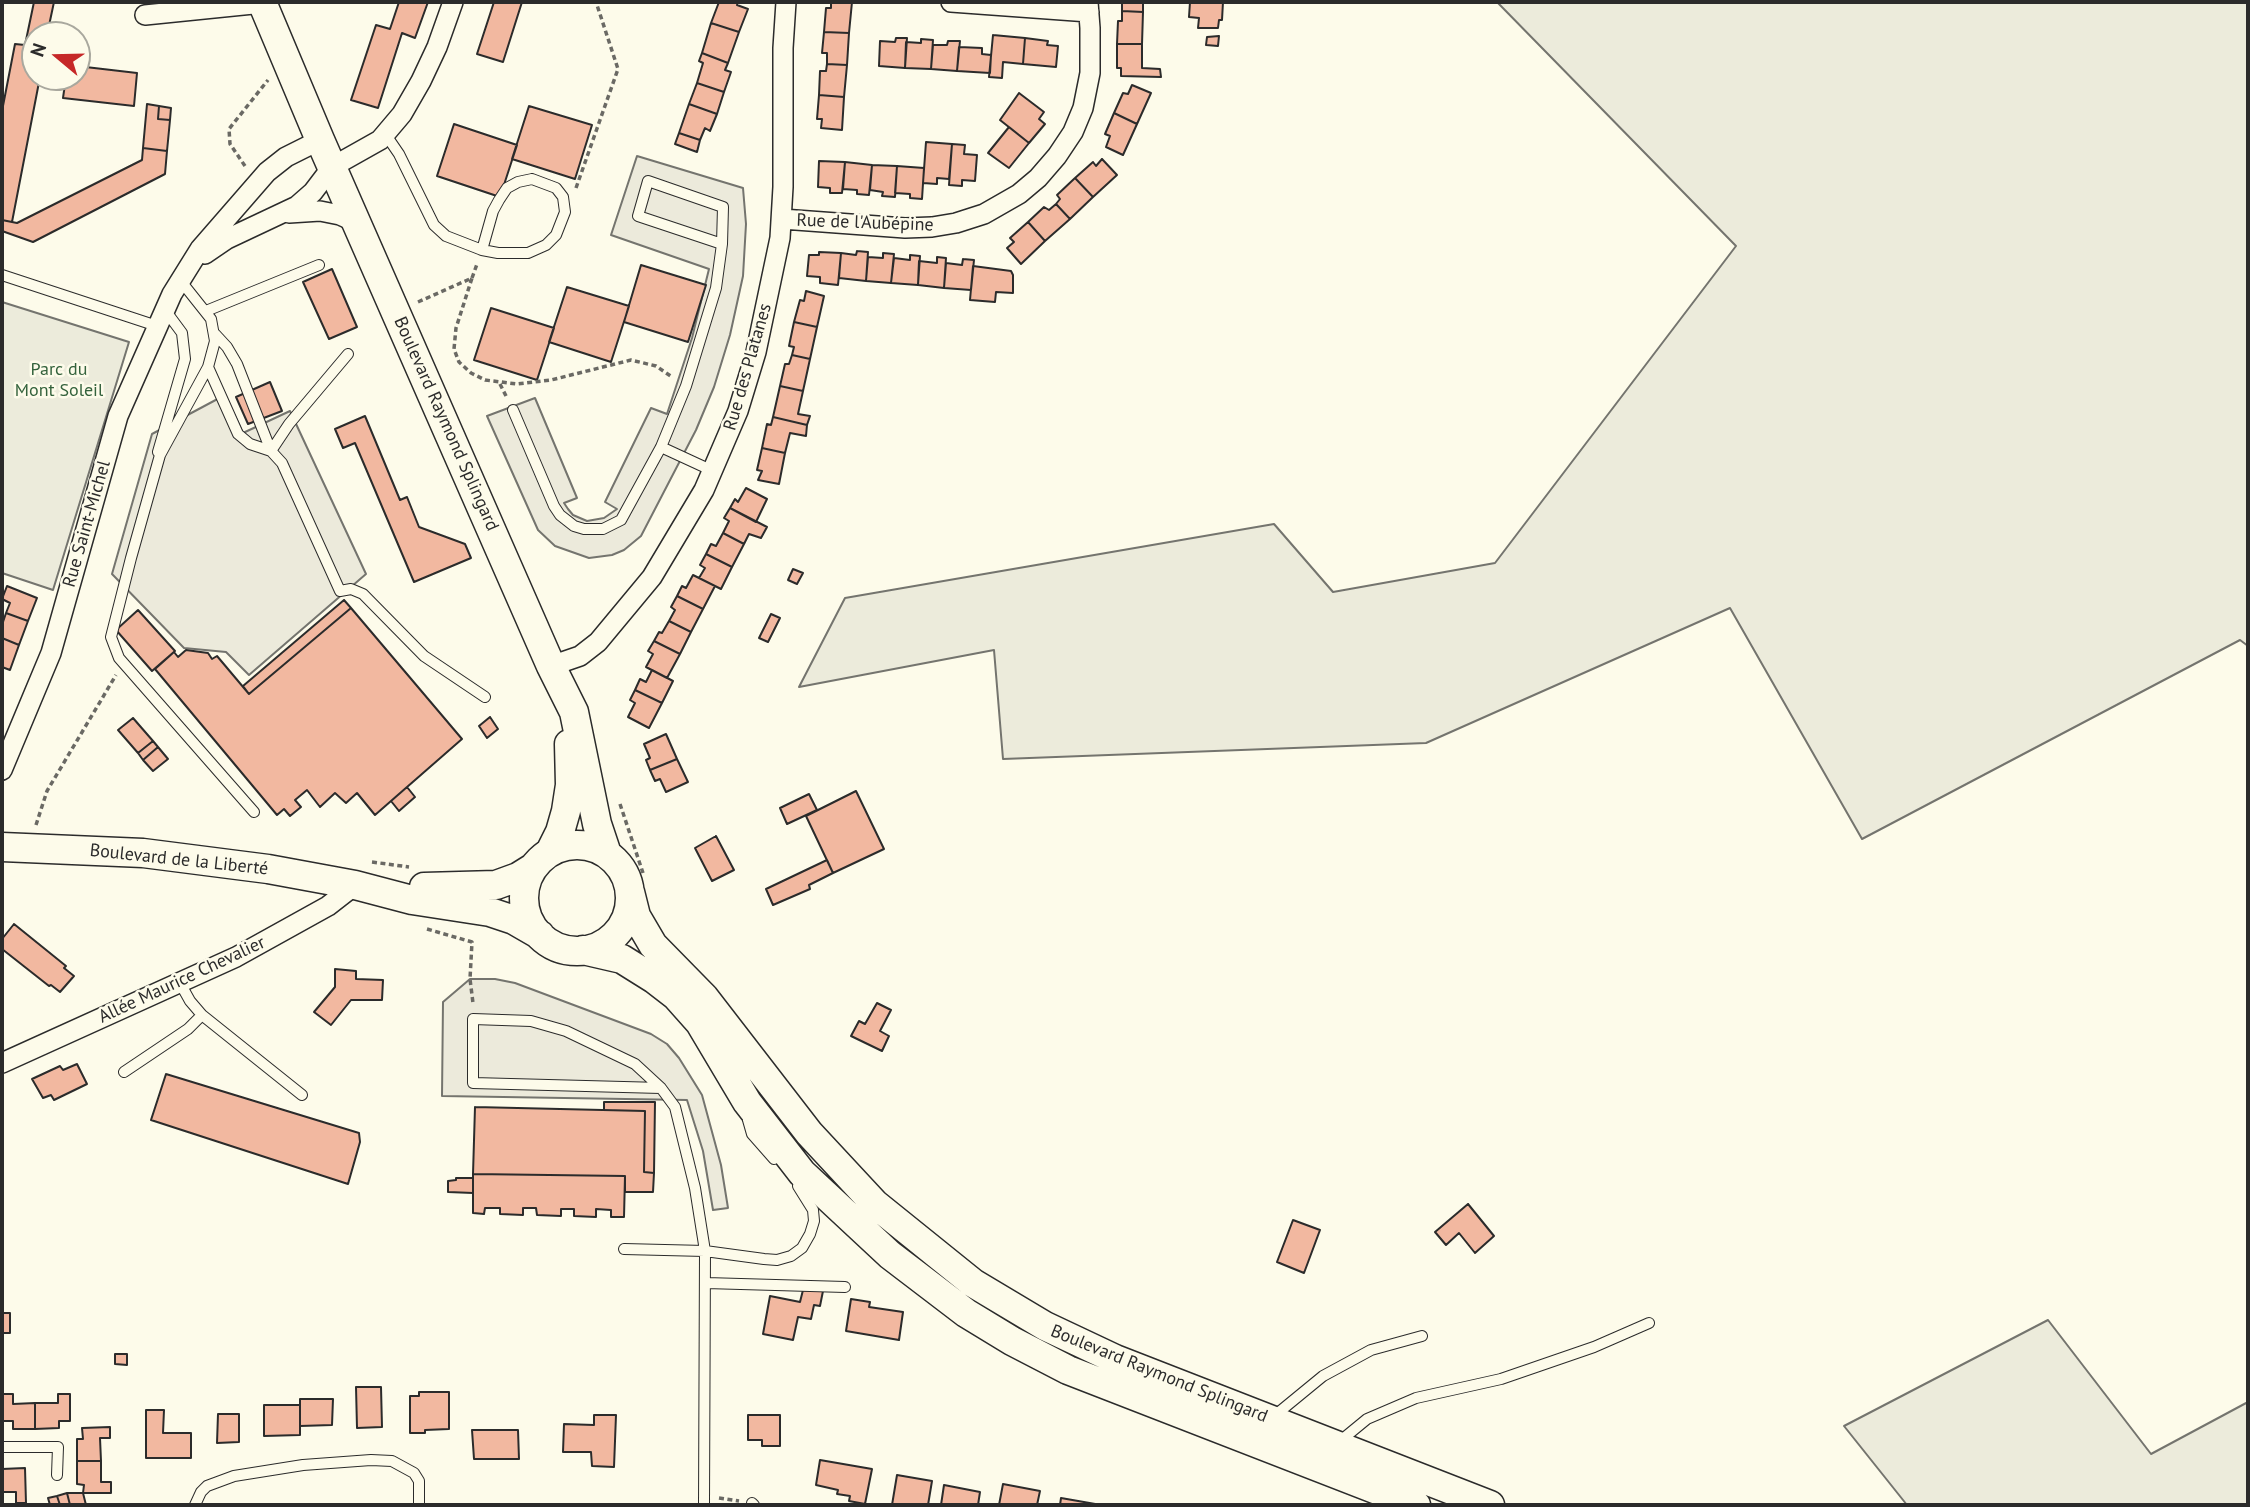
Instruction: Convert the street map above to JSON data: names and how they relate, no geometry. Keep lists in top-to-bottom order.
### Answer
{
  "streets": {
    "main road": ["Boulevard Raymond Splingard", "Boulevard de la Liberté"],
    "street": [
      "Rue de l'Aubépine",
      "Rue des Platanes",
      "Rue Saint-Michel",
      "Allée Maurice Chevalier"
    ]
  },
  "crossings": [
    ["Rue de l'Aubépine", "Rue des Platanes"],
    ["Rue des Platanes", "Boulevard Raymond Splingard"],
    ["Boulevard Raymond Splingard", "Rue Saint-Michel"],
    ["Boulevard Raymond Splingard", "Boulevard de la Liberté"],
    ["Boulevard de la Liberté", "Allée Maurice Chevalier"]
  ],
  "parks": ["Parc du Mont Soleil"],
  "north": "left"
}
